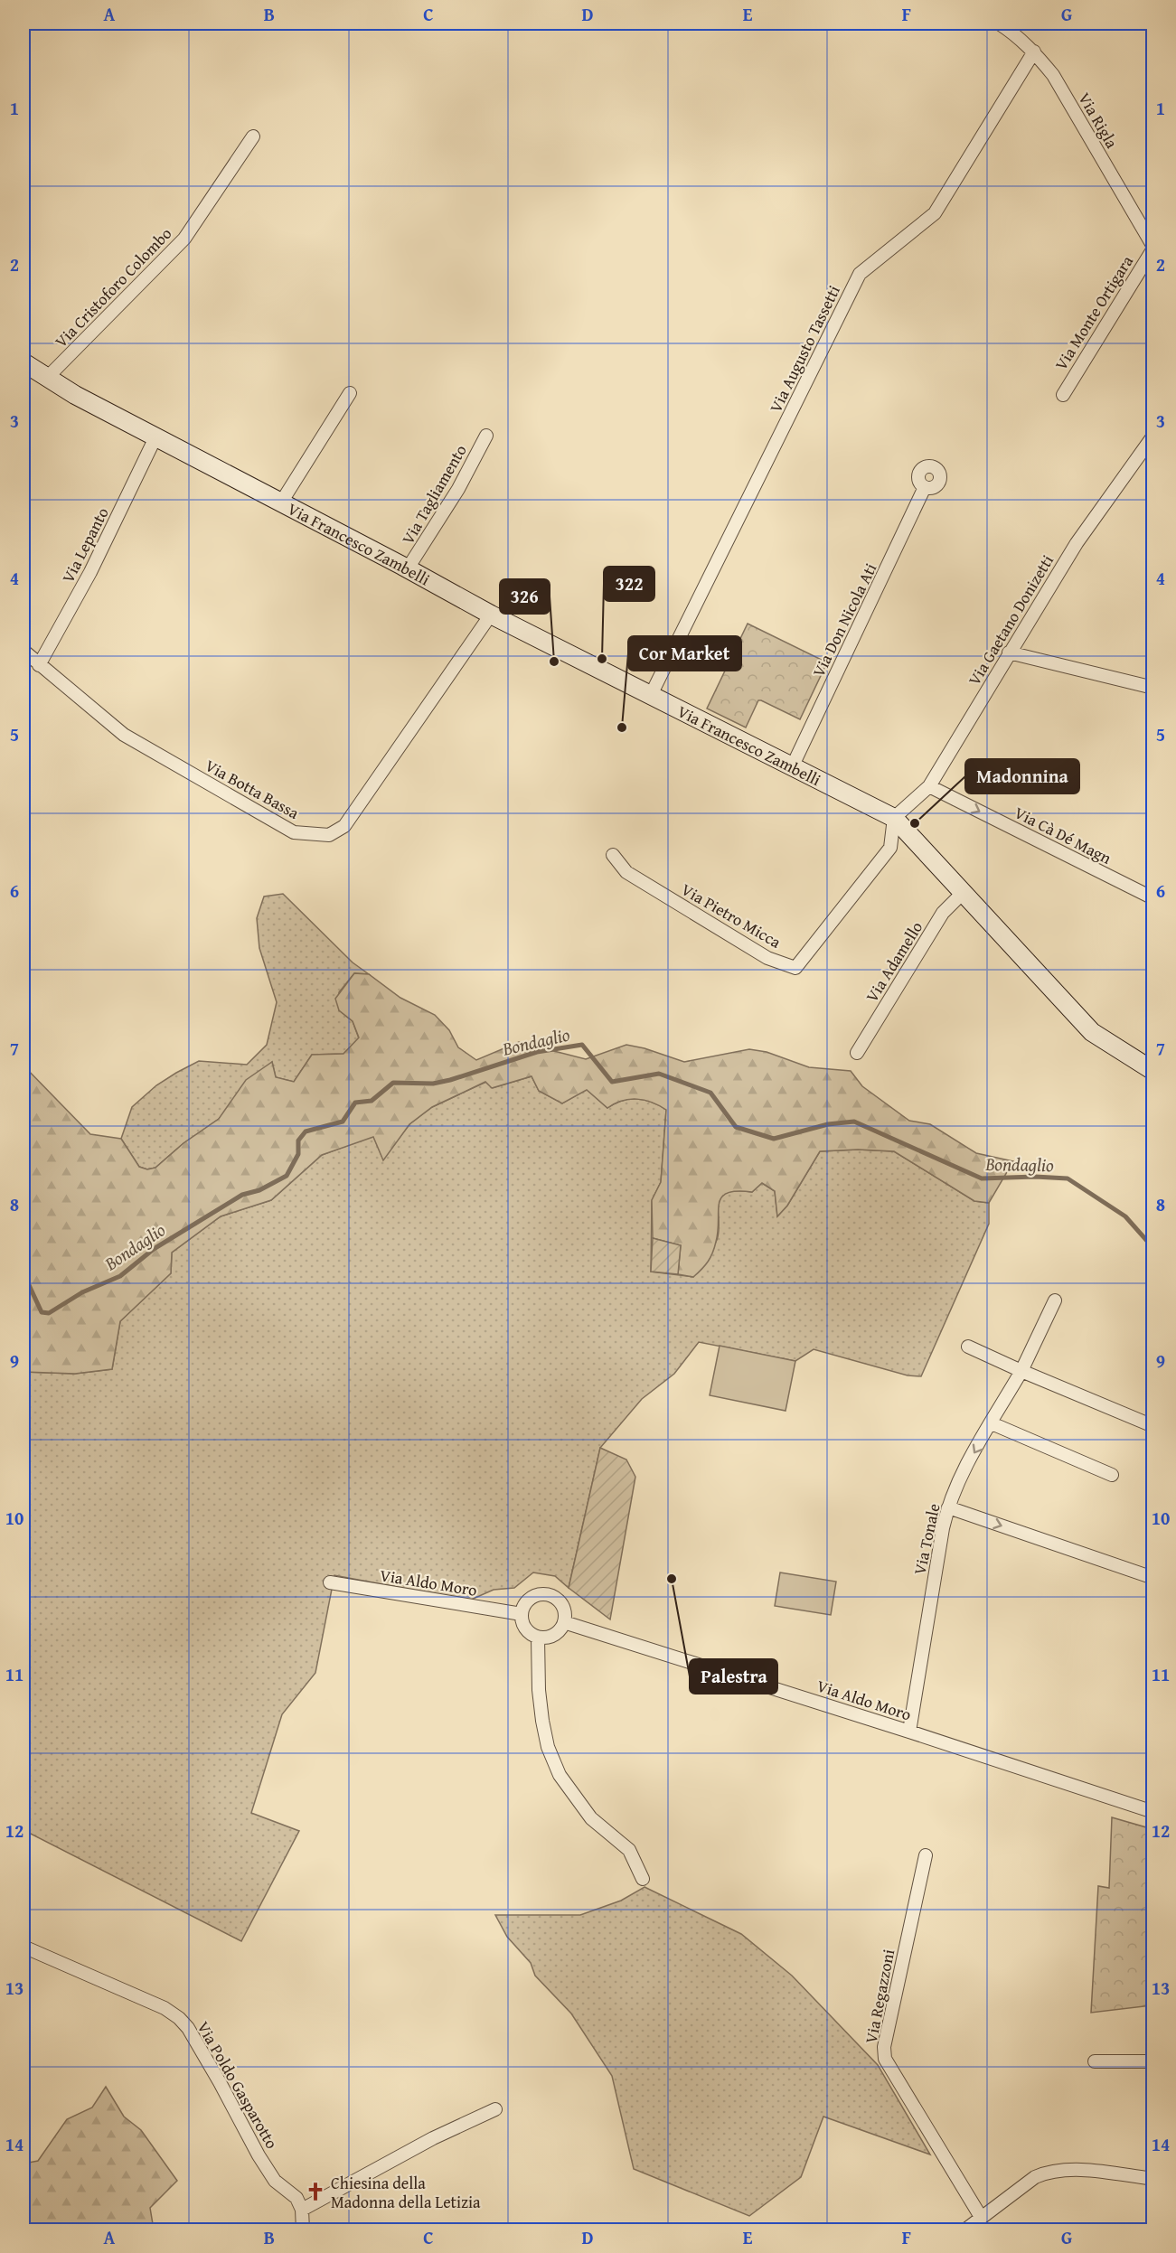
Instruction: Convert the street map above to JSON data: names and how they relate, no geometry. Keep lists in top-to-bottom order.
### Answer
{
  "streets": {
    "main road": ["Via Francesco Zambelli"],
    "street": [
      "Via Rigla",
      "Via Cristoforo Colombo",
      "Via Monte Ortigara",
      "Via Augusto Tassetti",
      "Via Tagliamento",
      "Via Lepanto",
      "Via Don Nicola Ati",
      "Via Gaetano Donizetti",
      "Via Botta Bassa",
      "Via Cà Dé Magn",
      "Via Pietro Micca",
      "Via Adamello",
      "Via Tonale",
      "Via Aldo Moro",
      "Via Regazzoni",
      "Via Poldo Gasparotto"
    ]
  },
  "crossings": [
    ["Via Rigla", "Via Monte Ortigara"],
    ["Via Rigla", "Via Augusto Tassetti"],
    ["Via Cristoforo Colombo", "Via Francesco Zambelli"],
    ["Via Augusto Tassetti", "Via Francesco Zambelli"],
    ["Via Tagliamento", "Via Francesco Zambelli"],
    ["Via Francesco Zambelli", "Via Lepanto"],
    ["Via Francesco Zambelli", "Via Don Nicola Ati"],
    ["Via Francesco Zambelli", "Via Gaetano Donizetti"],
    ["Via Francesco Zambelli", "Via Botta Bassa"],
    ["Via Francesco Zambelli", "Via Pietro Micca"],
    ["Via Francesco Zambelli", "Via Adamello"],
    ["Via Lepanto", "Via Botta Bassa"],
    ["Via Gaetano Donizetti", "Via Cà Dé Magn"],
    ["Via Gaetano Donizetti", "Via Pietro Micca"],
    ["Via Tonale", "Via Aldo Moro"]
  ],
  "one_way": ["Via Cà Dé Magn"],
  "water": ["Bondaglio"],
  "places": {
    "other": [
      "322",
      "326",
      "Cor Market",
      "Madonnina",
      "Palestra"
    ],
    "church": ["Chiesina della Madonna della Letizia"]
  },
  "grid": {
    "columns": [
      "A",
      "B",
      "C",
      "D",
      "E",
      "F",
      "G"
    ],
    "rows": [
      "1",
      "2",
      "3",
      "4",
      "5",
      "6",
      "7",
      "8",
      "9",
      "10",
      "11",
      "12",
      "13",
      "14"
    ]
  }
}
